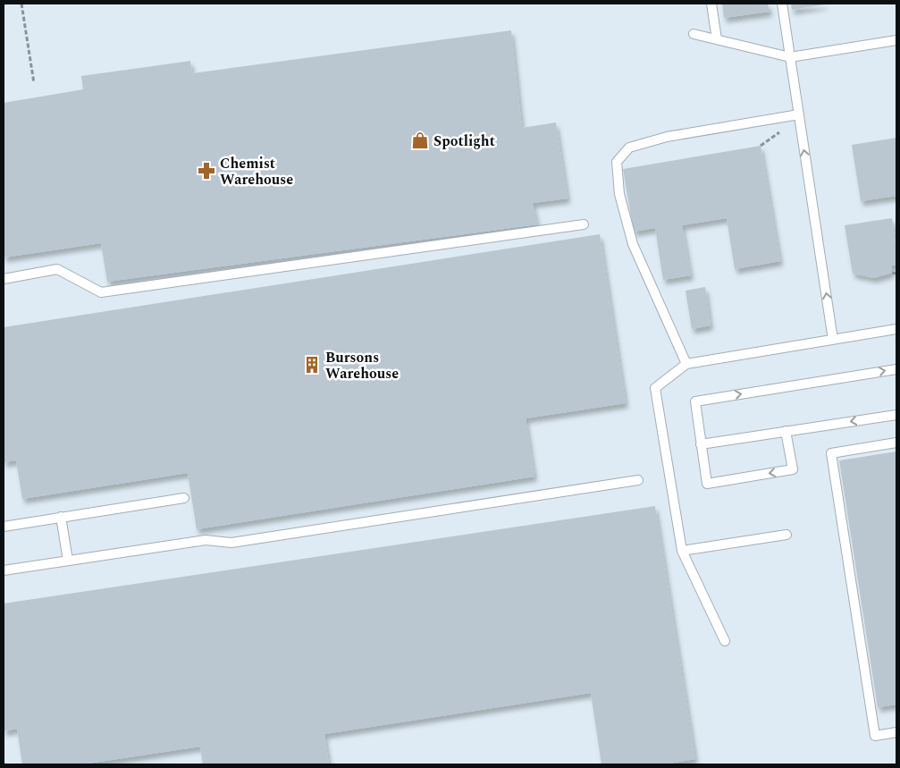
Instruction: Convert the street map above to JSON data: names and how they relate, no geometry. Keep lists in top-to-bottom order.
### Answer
{
  "places": {
    "shop": ["Spotlight"],
    "pharmacy": ["Chemist Warehouse"],
    "building": ["Bursons Warehouse"]
  }
}
